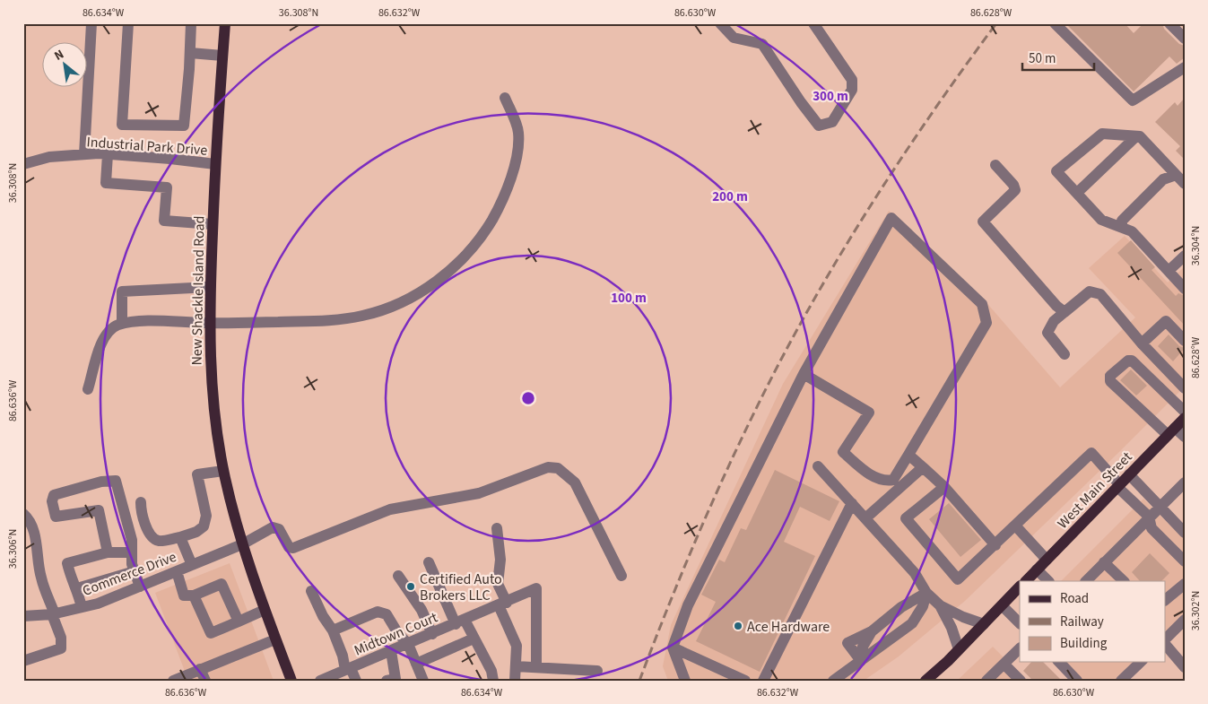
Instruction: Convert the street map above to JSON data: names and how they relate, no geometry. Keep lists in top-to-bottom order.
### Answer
{
  "streets": {
    "main road": ["New Shackle Island Road", "West Main Street"],
    "street": ["Industrial Park Drive", "Commerce Drive", "Midtown Court"]
  },
  "crossings": [
    ["Industrial Park Drive", "New Shackle Island Road"],
    ["New Shackle Island Road", "Commerce Drive"]
  ],
  "places": ["Certified Auto Brokers LLC", "Ace Hardware"],
  "legend": ["Road", "Railway", "Building"],
  "scale_bar": "50 m",
  "north": "top left",
  "coordinates": [
    "86.634°W",
    "36.308°N",
    "86.632°W",
    "86.630°W",
    "86.628°W",
    "36.304°N",
    "86.636°W",
    "36.306°N",
    "36.302°N"
  ],
  "rings": ["300 m", "200 m", "100 m"]
}
